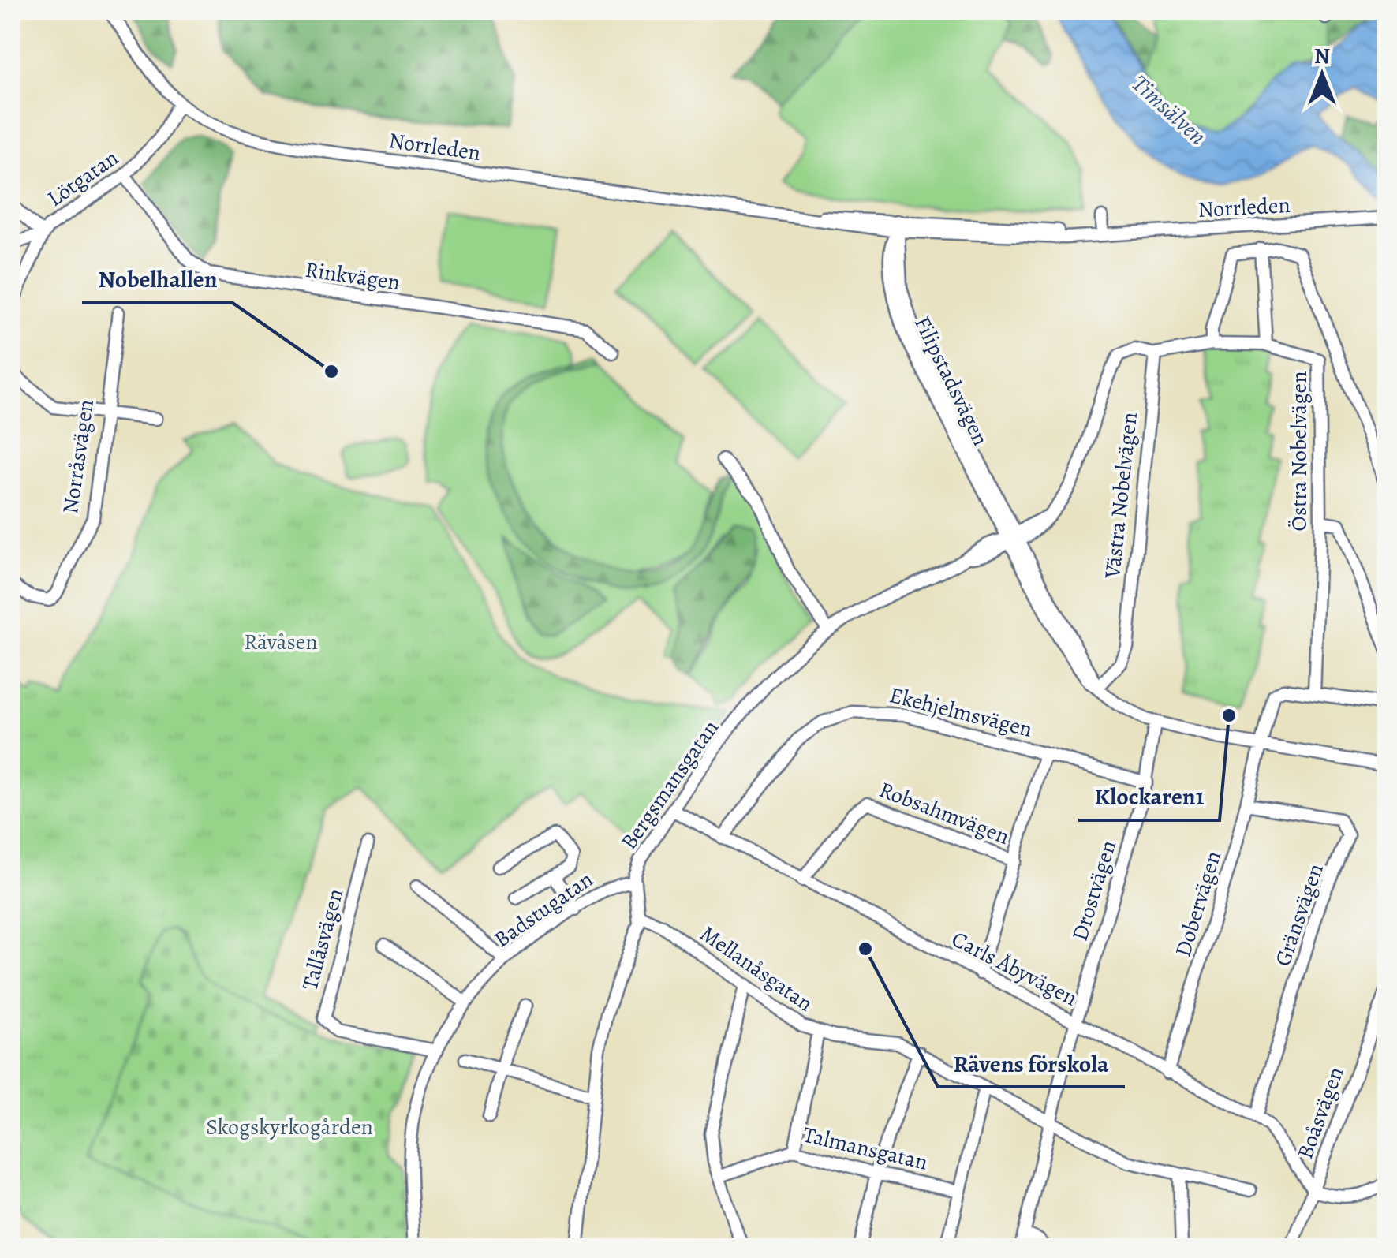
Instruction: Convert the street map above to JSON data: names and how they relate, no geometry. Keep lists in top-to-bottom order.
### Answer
{
  "streets": {
    "street": [
      "Norrleden",
      "Lötgatan",
      "Rinkvägen",
      "Filipstadsvägen",
      "Östra Nobelvägen",
      "Norråsvägen",
      "Västra Nobelvägen",
      "Ekehjelmsvägen",
      "Bergsmansgatan",
      "Robsahmvägen",
      "Drostvägen",
      "Dobervägen",
      "Badstugatan",
      "Gränsvägen",
      "Tallåsvägen",
      "Mellanåsgatan",
      "Carls Åbyvägen",
      "Boåsvägen",
      "Talmansgatan"
    ]
  },
  "crossings": [
    ["Norrleden", "Lötgatan"],
    ["Norrleden", "Filipstadsvägen"],
    ["Lötgatan", "Rinkvägen"],
    ["Filipstadsvägen", "Västra Nobelvägen"],
    ["Filipstadsvägen", "Bergsmansgatan"],
    ["Filipstadsvägen", "Drostvägen"],
    ["Filipstadsvägen", "Dobervägen"],
    ["Östra Nobelvägen", "Dobervägen"],
    ["Västra Nobelvägen", "Bergsmansgatan"],
    ["Ekehjelmsvägen", "Drostvägen"],
    ["Ekehjelmsvägen", "Carls Åbyvägen"],
    ["Bergsmansgatan", "Badstugatan"],
    ["Bergsmansgatan", "Mellanåsgatan"],
    ["Bergsmansgatan", "Carls Åbyvägen"],
    ["Robsahmvägen", "Carls Åbyvägen"],
    ["Drostvägen", "Mellanåsgatan"],
    ["Drostvägen", "Carls Åbyvägen"],
    ["Dobervägen", "Gränsvägen"],
    ["Dobervägen", "Carls Åbyvägen"],
    ["Badstugatan", "Tallåsvägen"],
    ["Gränsvägen", "Carls Åbyvägen"],
    ["Carls Åbyvägen", "Boåsvägen"]
  ],
  "water": ["Timsälven"],
  "parks": ["Rävåsen", "Skogskyrkogården"],
  "places": ["Nobelhallen", "Klockaren1", "Rävens förskola"],
  "north": "top"
}
